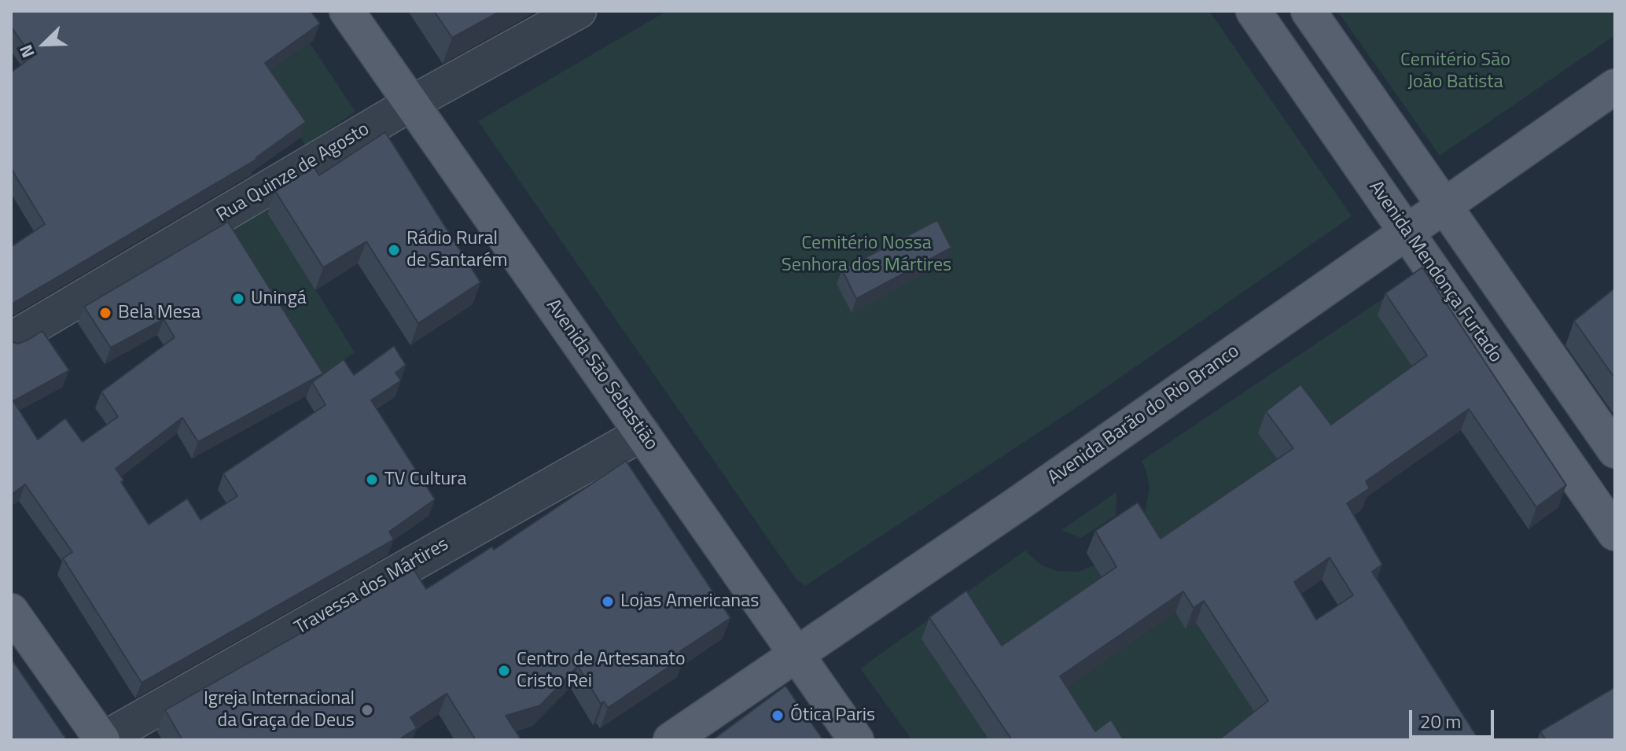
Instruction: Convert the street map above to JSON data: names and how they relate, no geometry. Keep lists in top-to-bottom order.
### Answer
{
  "streets": {
    "main road": ["Avenida Mendonça Furtado", "Avenida São Sebastião", "Avenida Barão do Rio Branco"],
    "street": ["Rua Quinze de Agosto", "Travessa dos Mártires"]
  },
  "crossings": [
    ["Rua Quinze de Agosto", "Avenida São Sebastião"],
    ["Avenida Mendonça Furtado", "Avenida Barão do Rio Branco"],
    ["Avenida São Sebastião", "Avenida Barão do Rio Branco"],
    ["Avenida São Sebastião", "Travessa dos Mártires"]
  ],
  "parks": ["Cemitério São João Batista", "Cemitério Nossa Senhora dos Mártires"],
  "places": [
    "Rádio Rural de Santarém",
    "Uningá",
    "Bela Mesa",
    "TV Cultura",
    "Lojas Americanas",
    "Centro de Artesanato Cristo Rei",
    "Igreja Internacional da Graça de Deus",
    "Ótica Paris"
  ],
  "scale_bar": "20 m",
  "north": "bottom left"
}
